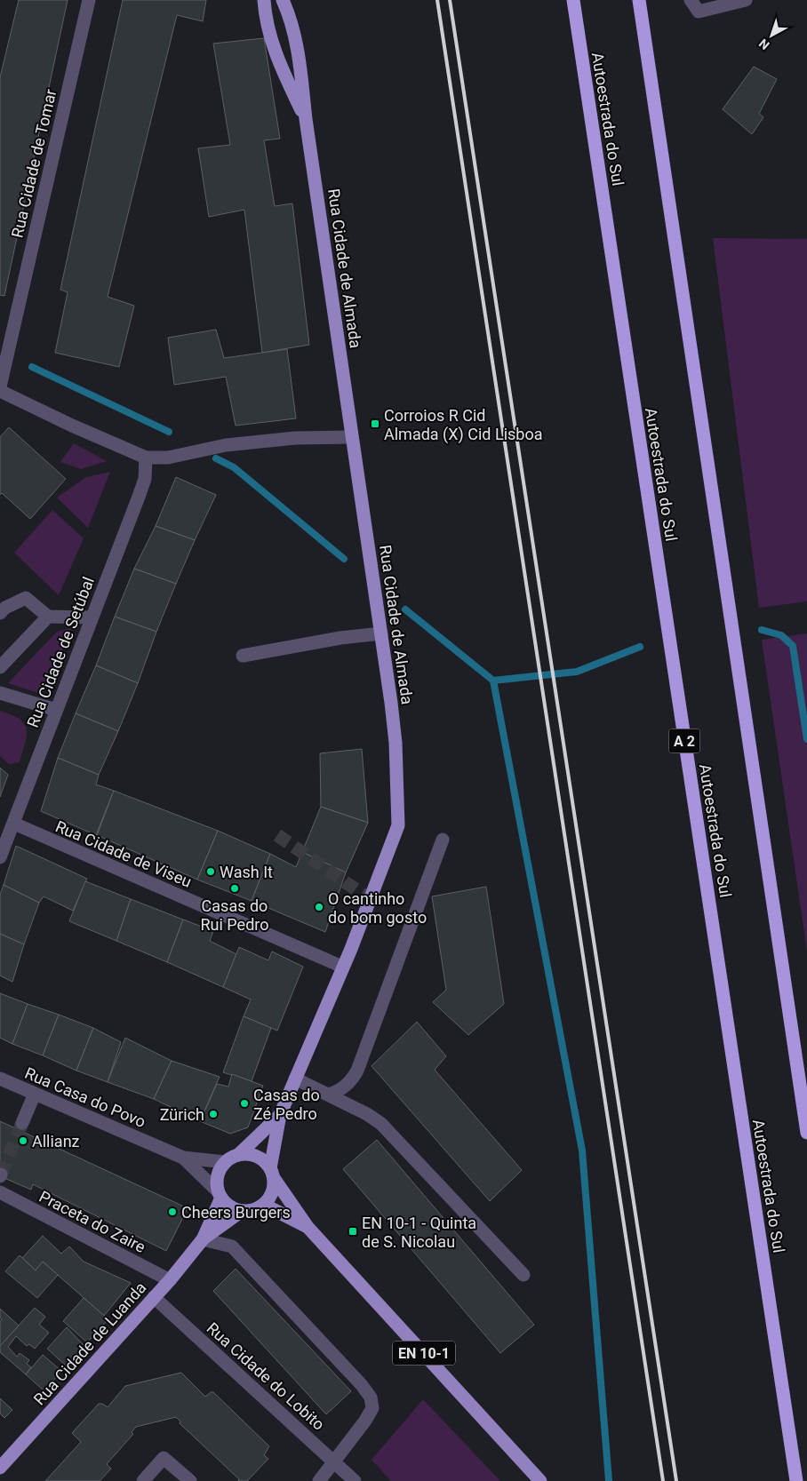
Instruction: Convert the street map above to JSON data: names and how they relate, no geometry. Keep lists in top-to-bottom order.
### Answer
{
  "streets": {
    "highway": ["Autoestrada do Sul", "A 2"],
    "main road": ["Rua Cidade de Almada", "Rua Cidade de Luanda", "EN 10-1"],
    "street": [
      "Rua Cidade de Tomar",
      "Rua Cidade de Setúbal",
      "Rua Cidade de Viseu",
      "Rua Casa do Povo",
      "Praceta do Zaire",
      "Rua Cidade do Lobito"
    ]
  },
  "crossings": [
    ["Rua Cidade de Almada", "Rua Cidade de Viseu"],
    ["Rua Cidade de Almada", "Rua Casa do Povo"],
    ["Rua Cidade de Almada", "Rua Cidade de Luanda"],
    ["Rua Cidade de Almada", "EN 10-1"],
    ["Rua Cidade de Setúbal", "Rua Cidade de Viseu"],
    ["Rua Casa do Povo", "Rua Cidade de Luanda"],
    ["Rua Casa do Povo", "EN 10-1"],
    ["Praceta do Zaire", "Rua Cidade de Luanda"],
    ["Rua Cidade de Luanda", "EN 10-1"],
    ["Rua Cidade de Luanda", "Rua Cidade do Lobito"]
  ],
  "places": {
    "transit": ["Corroios R Cid Almada (X) Cid Lisboa", "EN 10-1 - Quinta de S. Nicolau"],
    "other": [
      "Wash It",
      "Casas do Rui Pedro",
      "O cantinho do bom gosto",
      "Casas do Zé Pedro",
      "Zürich",
      "Allianz",
      "Cheers Burgers"
    ]
  },
  "north": "bottom left"
}
